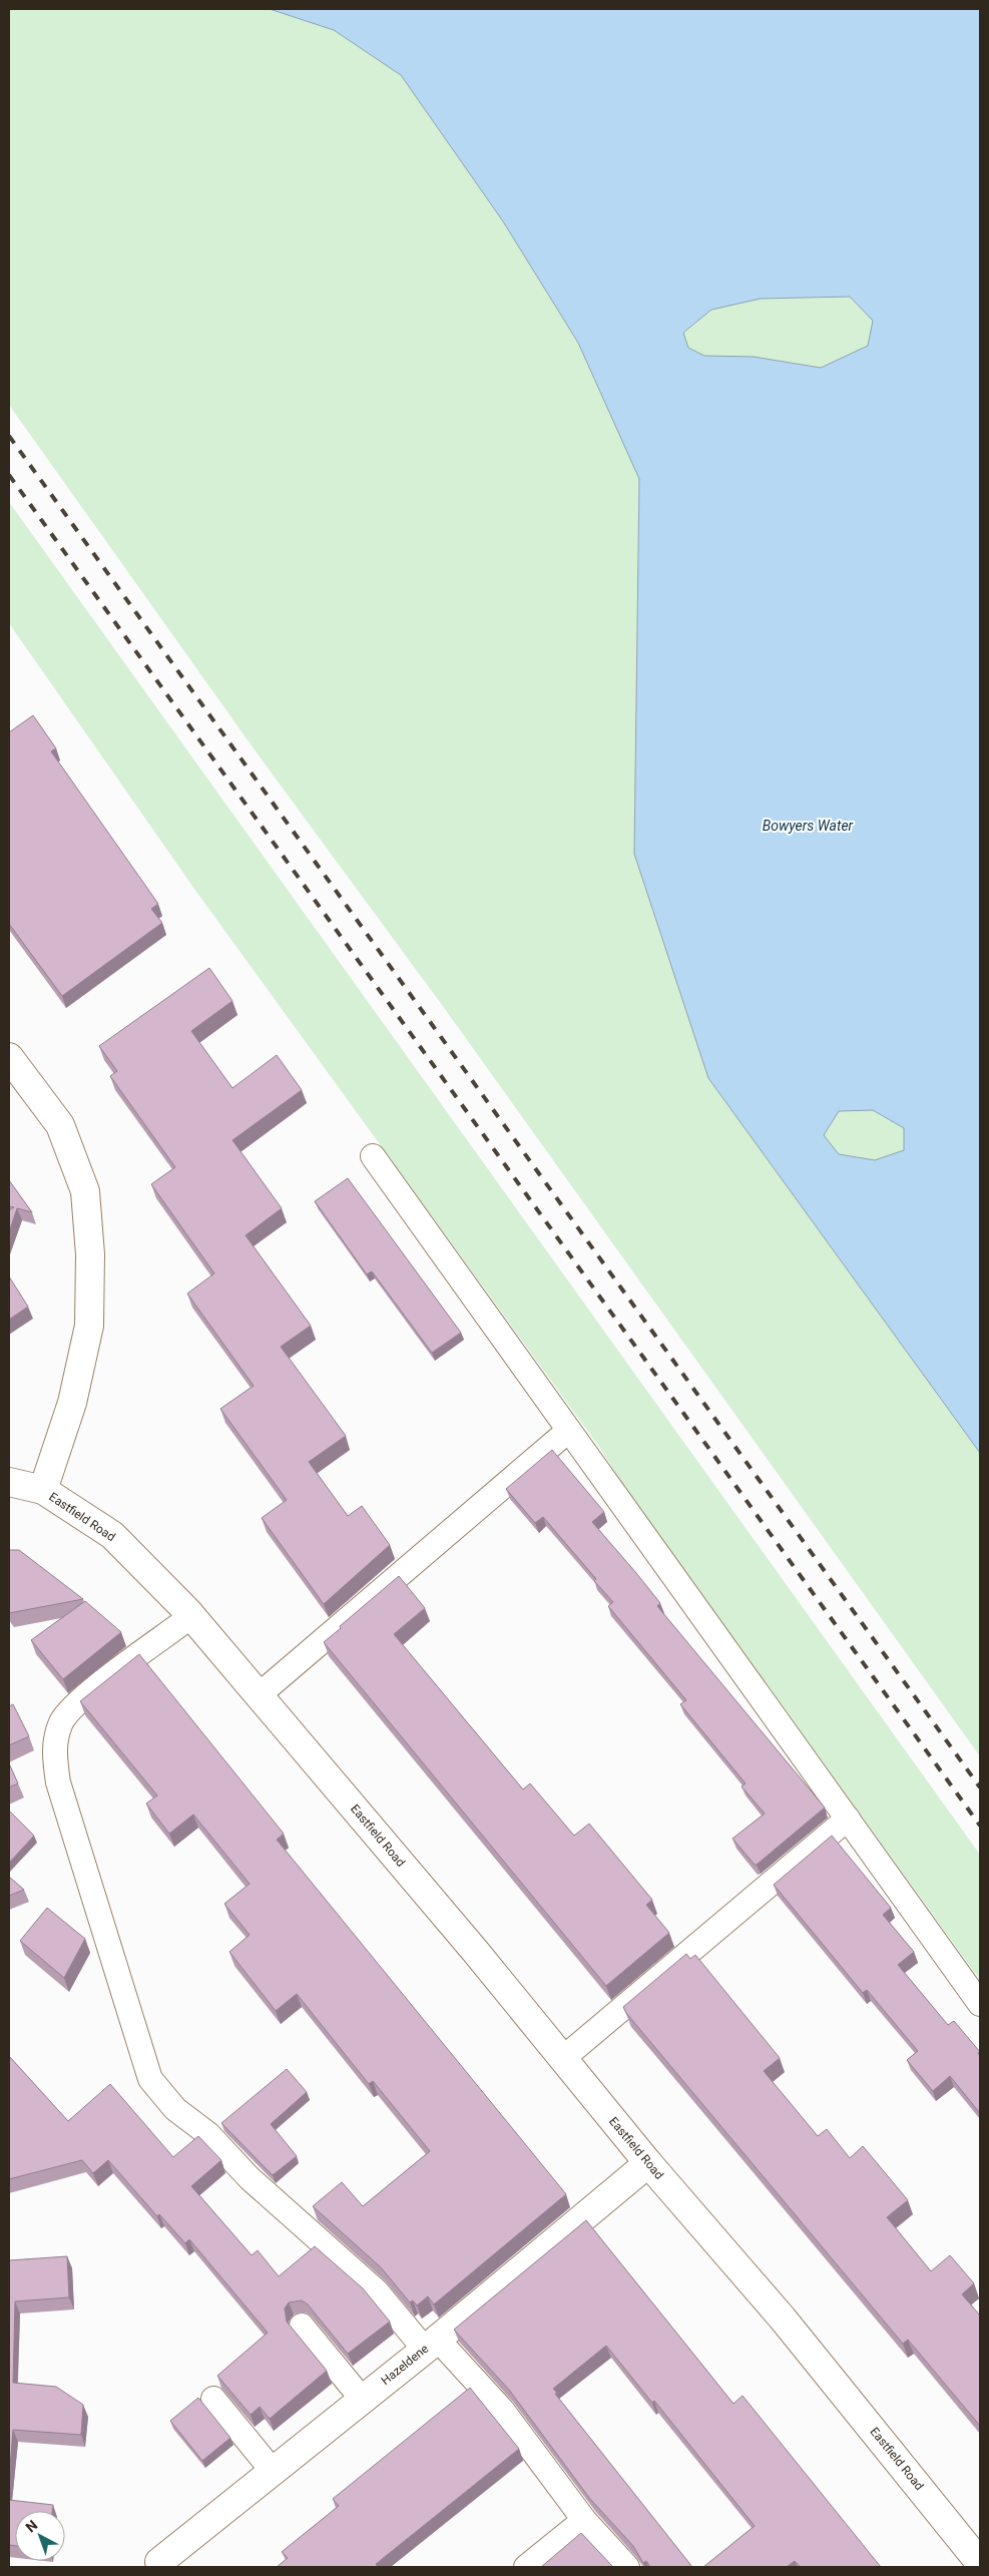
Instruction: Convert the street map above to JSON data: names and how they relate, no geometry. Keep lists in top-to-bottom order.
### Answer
{
  "streets": {
    "street": ["Eastfield Road", "Hazeldene"]
  },
  "crossings": [
    ["Eastfield Road", "Hazeldene"]
  ],
  "water": ["Bowyers Water"],
  "north": "top left"
}
